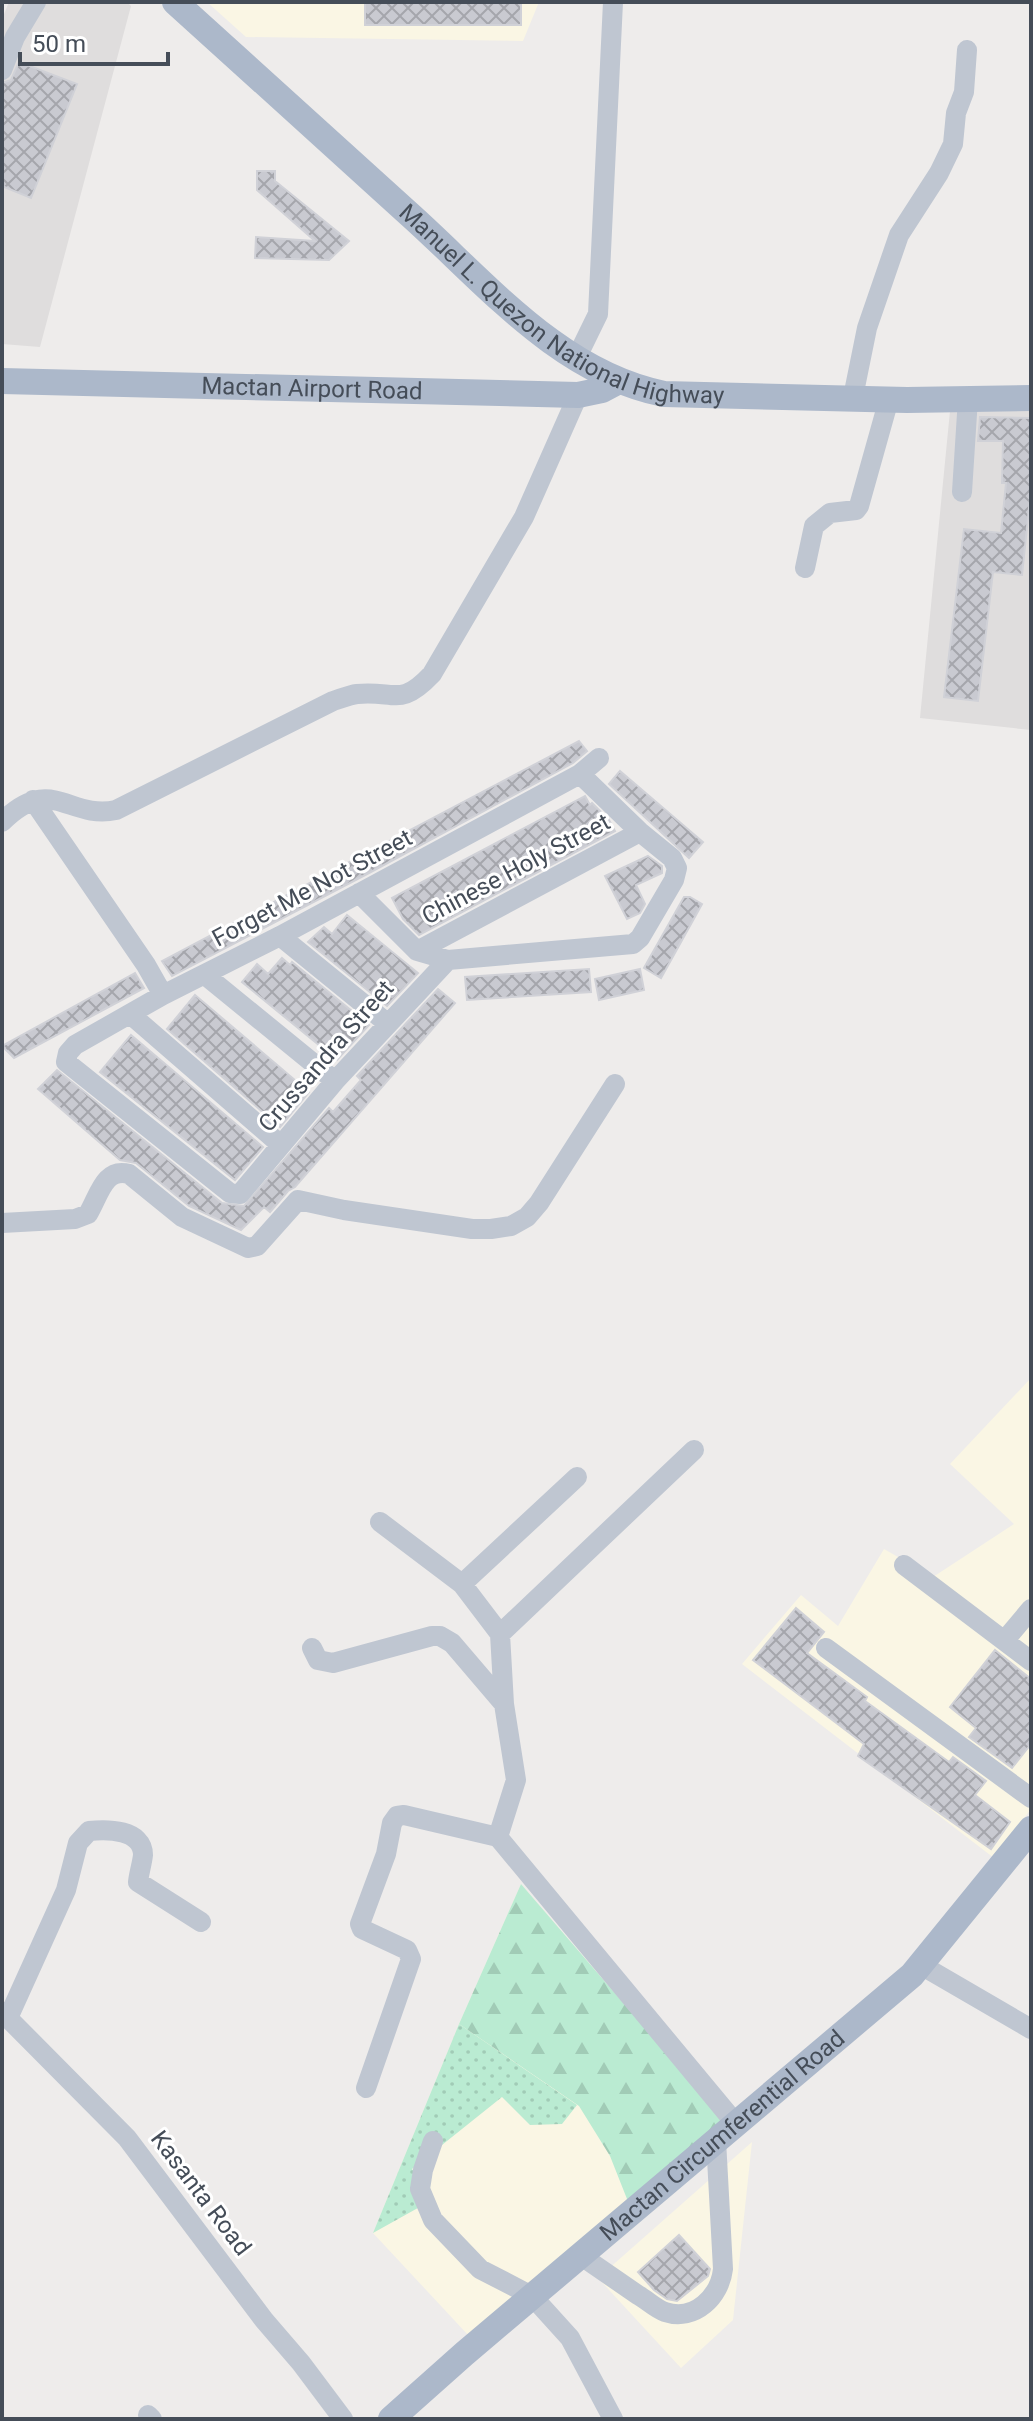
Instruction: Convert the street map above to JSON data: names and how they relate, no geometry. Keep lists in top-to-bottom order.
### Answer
{
  "streets": {
    "main road": ["Manuel L. Quezon National Highway", "Mactan Airport Road", "Mactan Circumferential Road"],
    "street": [
      "Chinese Holy Street",
      "Forget Me Not Street",
      "Crussandra Street",
      "Kasanta Road"
    ]
  },
  "crossings": [
    ["Manuel L. Quezon National Highway", "Mactan Airport Road"],
    ["Forget Me Not Street", "Crussandra Street"]
  ],
  "scale_bar": "50 m"
}
